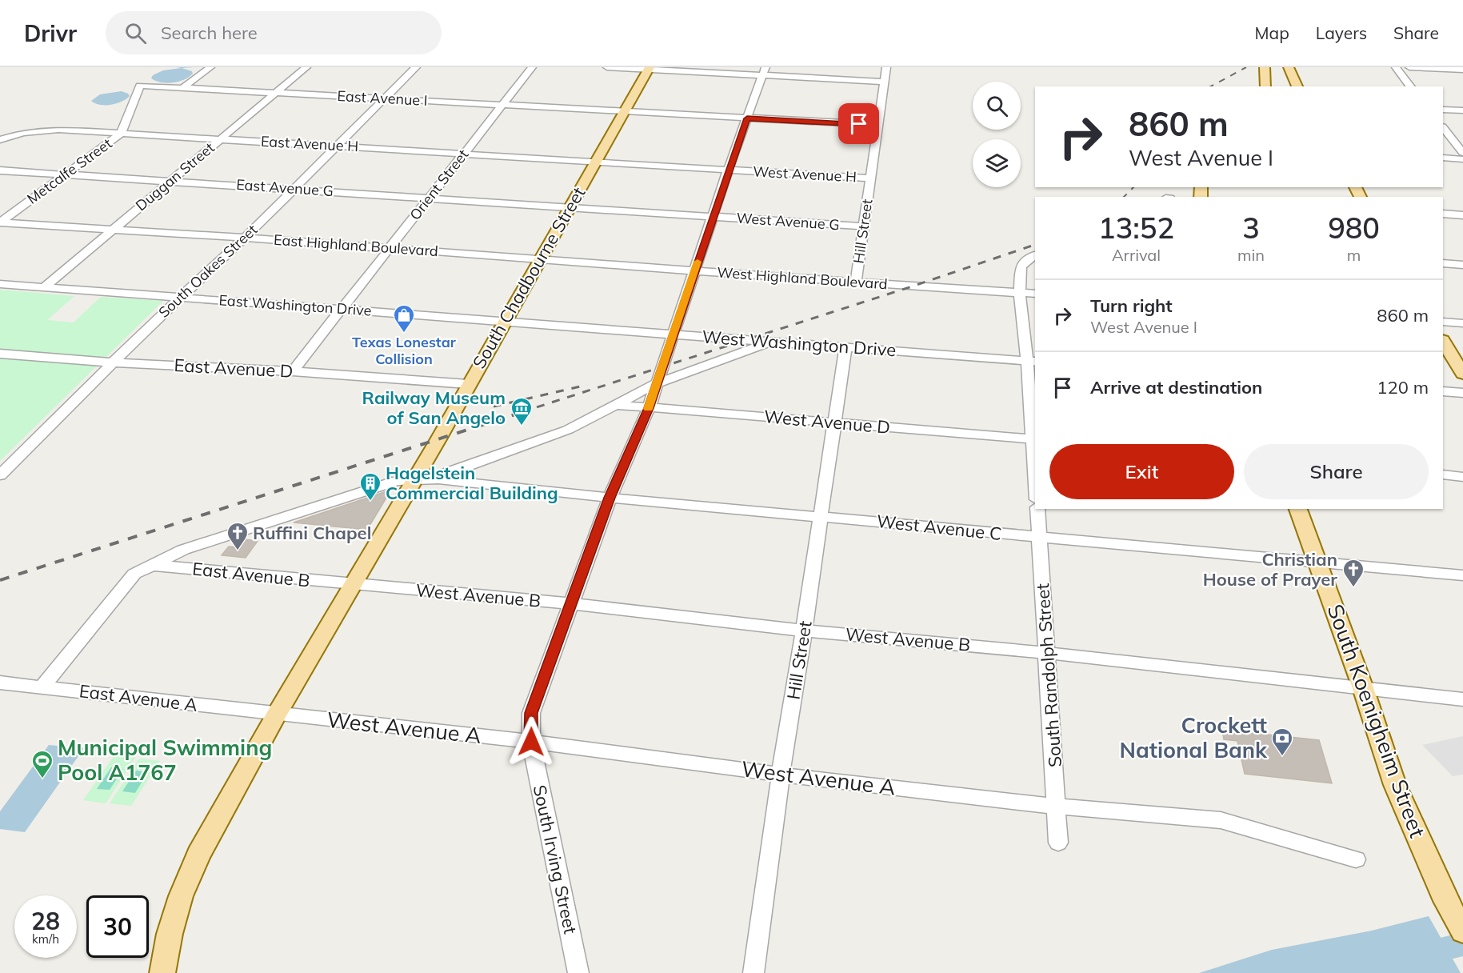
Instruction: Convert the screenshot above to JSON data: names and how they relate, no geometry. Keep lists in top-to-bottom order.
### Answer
{
  "streets": {
    "main road": ["South Chadbourne Street", "South Koenigheim Street"],
    "street": [
      "East Avenue I",
      "East Avenue H",
      "Metcalfe Street",
      "West Avenue H",
      "Duggan Street",
      "Orient Street",
      "East Avenue G",
      "West Avenue G",
      "Hill Street",
      "East Highland Boulevard",
      "South Oakes Street",
      "West Highland Boulevard",
      "East Washington Drive",
      "West Washington Drive",
      "East Avenue D",
      "West Avenue D",
      "West Avenue C",
      "East Avenue B",
      "West Avenue B",
      "South Randolph Street",
      "East Avenue A",
      "West Avenue A",
      "South Irving Street"
    ]
  },
  "crossings": [
    ["East Avenue I", "Metcalfe Street"],
    ["East Avenue I", "Duggan Street"],
    ["East Avenue I", "Orient Street"],
    ["East Avenue I", "Hill Street"],
    ["East Avenue I", "South Oakes Street"],
    ["East Avenue I", "South Chadbourne Street"],
    ["East Avenue I", "South Irving Street"],
    ["East Avenue H", "Metcalfe Street"],
    ["East Avenue H", "West Avenue H"],
    ["East Avenue H", "Duggan Street"],
    ["East Avenue H", "Orient Street"],
    ["East Avenue H", "South Oakes Street"],
    ["East Avenue H", "South Chadbourne Street"],
    ["Metcalfe Street", "East Avenue G"],
    ["Metcalfe Street", "East Highland Boulevard"],
    ["West Avenue H", "Hill Street"],
    ["West Avenue H", "South Chadbourne Street"],
    ["West Avenue H", "South Irving Street"],
    ["Duggan Street", "East Avenue G"],
    ["Duggan Street", "East Highland Boulevard"],
    ["Duggan Street", "East Washington Drive"],
    ["Orient Street", "East Avenue G"],
    ["Orient Street", "East Highland Boulevard"],
    ["Orient Street", "East Washington Drive"],
    ["Orient Street", "East Avenue D"],
    ["East Avenue G", "West Avenue G"],
    ["East Avenue G", "South Oakes Street"],
    ["East Avenue G", "South Chadbourne Street"],
    ["West Avenue G", "Hill Street"],
    ["West Avenue G", "South Chadbourne Street"],
    ["West Avenue G", "South Irving Street"],
    ["Hill Street", "West Highland Boulevard"],
    ["Hill Street", "West Washington Drive"],
    ["Hill Street", "West Avenue D"],
    ["Hill Street", "West Avenue C"],
    ["Hill Street", "West Avenue B"],
    ["Hill Street", "West Avenue A"],
    ["East Highland Boulevard", "South Oakes Street"],
    ["East Highland Boulevard", "South Chadbourne Street"],
    ["East Highland Boulevard", "West Highland Boulevard"],
    ["South Oakes Street", "East Washington Drive"],
    ["South Oakes Street", "East Avenue D"],
    ["South Chadbourne Street", "West Highland Boulevard"],
    ["South Chadbourne Street", "East Washington Drive"],
    ["South Chadbourne Street", "West Washington Drive"],
    ["South Chadbourne Street", "East Avenue D"],
    ["South Chadbourne Street", "West Avenue C"],
    ["South Chadbourne Street", "East Avenue B"],
    ["South Chadbourne Street", "West Avenue B"],
    ["South Chadbourne Street", "East Avenue A"],
    ["South Chadbourne Street", "West Avenue A"],
    ["West Highland Boulevard", "South Irving Street"],
    ["East Washington Drive", "West Washington Drive"],
    ["West Washington Drive", "South Irving Street"],
    ["West Avenue D", "South Irving Street"],
    ["West Avenue C", "East Avenue B"],
    ["West Avenue C", "South Randolph Street"],
    ["West Avenue C", "East Avenue A"],
    ["West Avenue C", "South Koenigheim Street"],
    ["West Avenue C", "South Irving Street"],
    ["East Avenue B", "West Avenue B"],
    ["West Avenue B", "South Randolph Street"],
    ["West Avenue B", "South Koenigheim Street"],
    ["West Avenue B", "South Irving Street"],
    ["South Randolph Street", "West Avenue A"],
    ["East Avenue A", "West Avenue A"],
    ["West Avenue A", "South Irving Street"]
  ],
  "places": {
    "shop": ["Texas Lonestar Collision"],
    "museum": ["Railway Museum of San Angelo"],
    "building": ["Hagelstein Commercial Building"],
    "church": ["Ruffini Chapel", "Christian House of Prayer"],
    "bank": ["Crockett National Bank"],
    "sports": ["Municipal Swimming Pool A1767"]
  },
  "page": {
    "header": "Drivr",
    "search": "Search here",
    "nav": ["Map", "Layers", "Share"],
    "turn": ["860 m", "West Avenue I"],
    "eta": [
      "13:52",
      "Arrival",
      "3",
      "min",
      "980",
      "m"
    ],
    "list": [
      {
        "name": "Turn right",
        "note": "West Avenue I",
        "value": "860 m"
      },
      {
        "name": "Arrive at destination",
        "value": "120 m"
      }
    ],
    "buttons": ["Exit", "Share"],
    "speed": "28 km/h",
    "limit": "30"
  }
}
